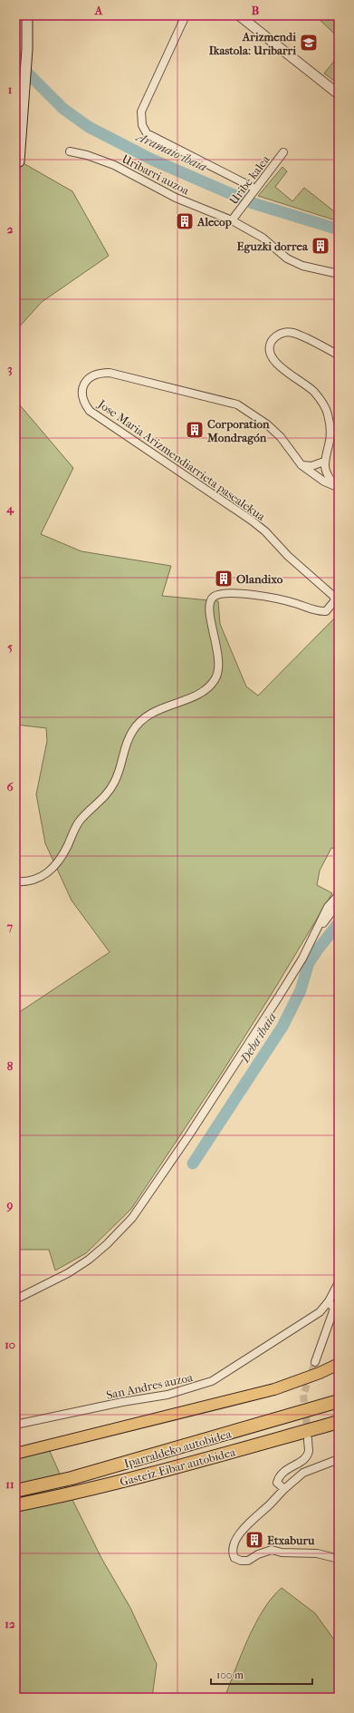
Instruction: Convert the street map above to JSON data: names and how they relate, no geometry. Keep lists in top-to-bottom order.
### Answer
{
  "streets": {
    "highway": ["Iparraldeko autobidea", "Gasteiz-Eibar autobidea"],
    "street": [
      "Uribarri auzoa",
      "Uribe kalea",
      "Jose Maria Arizmendiarrieta pasealekua",
      "San Andres auzoa"
    ]
  },
  "crossings": [
    ["Uribarri auzoa", "Uribe kalea"]
  ],
  "water": ["Aramaio ibaia", "Deba ibaia"],
  "places": {
    "school or university": ["Arizmendi Ikastola: Uribarri"],
    "building": [
      "Alecop",
      "Eguzki dorrea",
      "Corporation Mondragón",
      "Olandixo",
      "Etxaburu"
    ]
  },
  "scale_bar": "100 m",
  "grid": {
    "columns": ["A", "B"],
    "rows": [
      "1",
      "2",
      "3",
      "4",
      "5",
      "6",
      "7",
      "8",
      "9",
      "10",
      "11",
      "12"
    ]
  }
}
